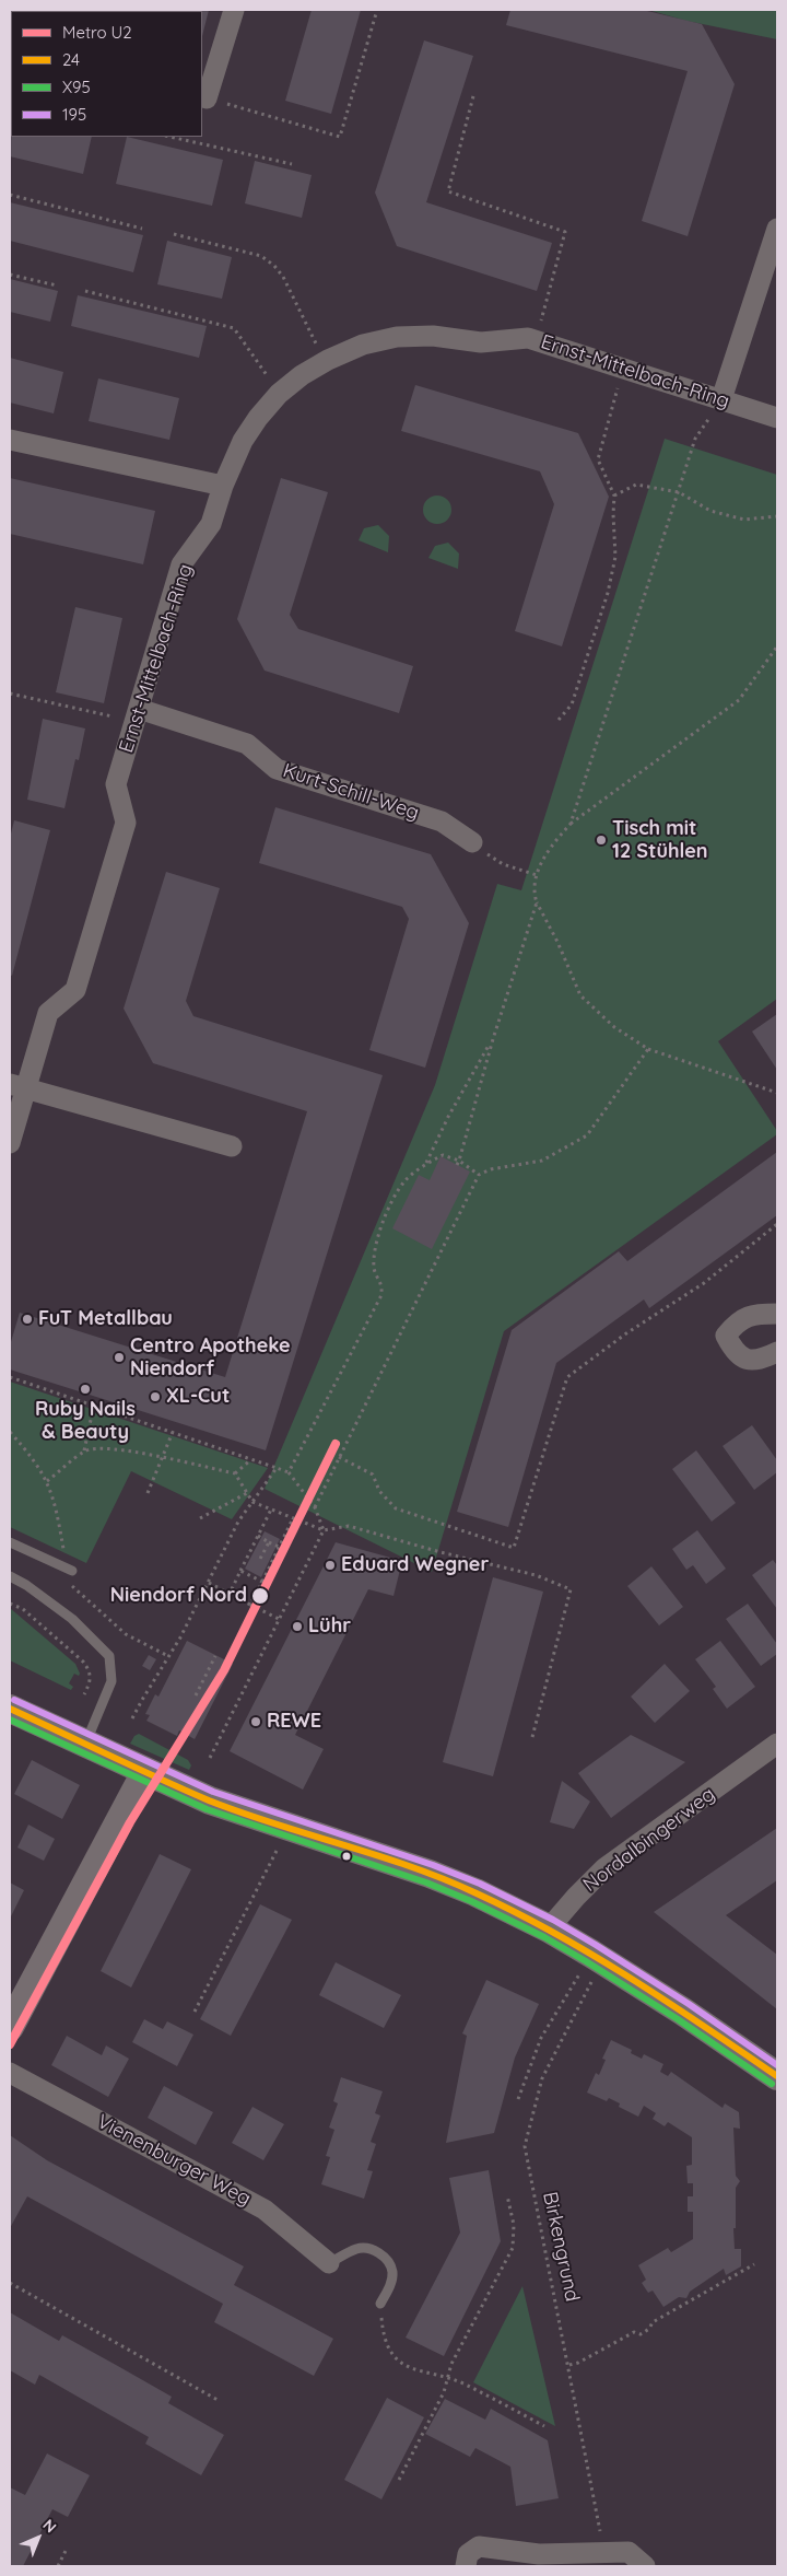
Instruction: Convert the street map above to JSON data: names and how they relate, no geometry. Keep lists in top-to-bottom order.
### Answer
{
  "streets": {
    "street": [
      "Ernst-Mittelbach-Ring",
      "Kurt-Schill-Weg",
      "Nordalbingerweg",
      "Vienenburger Weg"
    ],
    "path": ["Birkengrund"]
  },
  "crossings": [
    ["Ernst-Mittelbach-Ring", "Kurt-Schill-Weg"]
  ],
  "places": [
    "Tisch mit 12 Stühlen",
    "FuT Metallbau",
    "Centro Apotheke Niendorf",
    "Ruby Nails & Beauty",
    "XL-Cut",
    "Eduard Wegner",
    "Niendorf Nord",
    "Lühr",
    "REWE"
  ],
  "lines": [
    "metro line U2",
    "transit line 195",
    "transit line 24",
    "transit line X95"
  ],
  "legend": [
    "Metro U2",
    "24",
    "X95",
    "195"
  ],
  "north": "top right"
}
